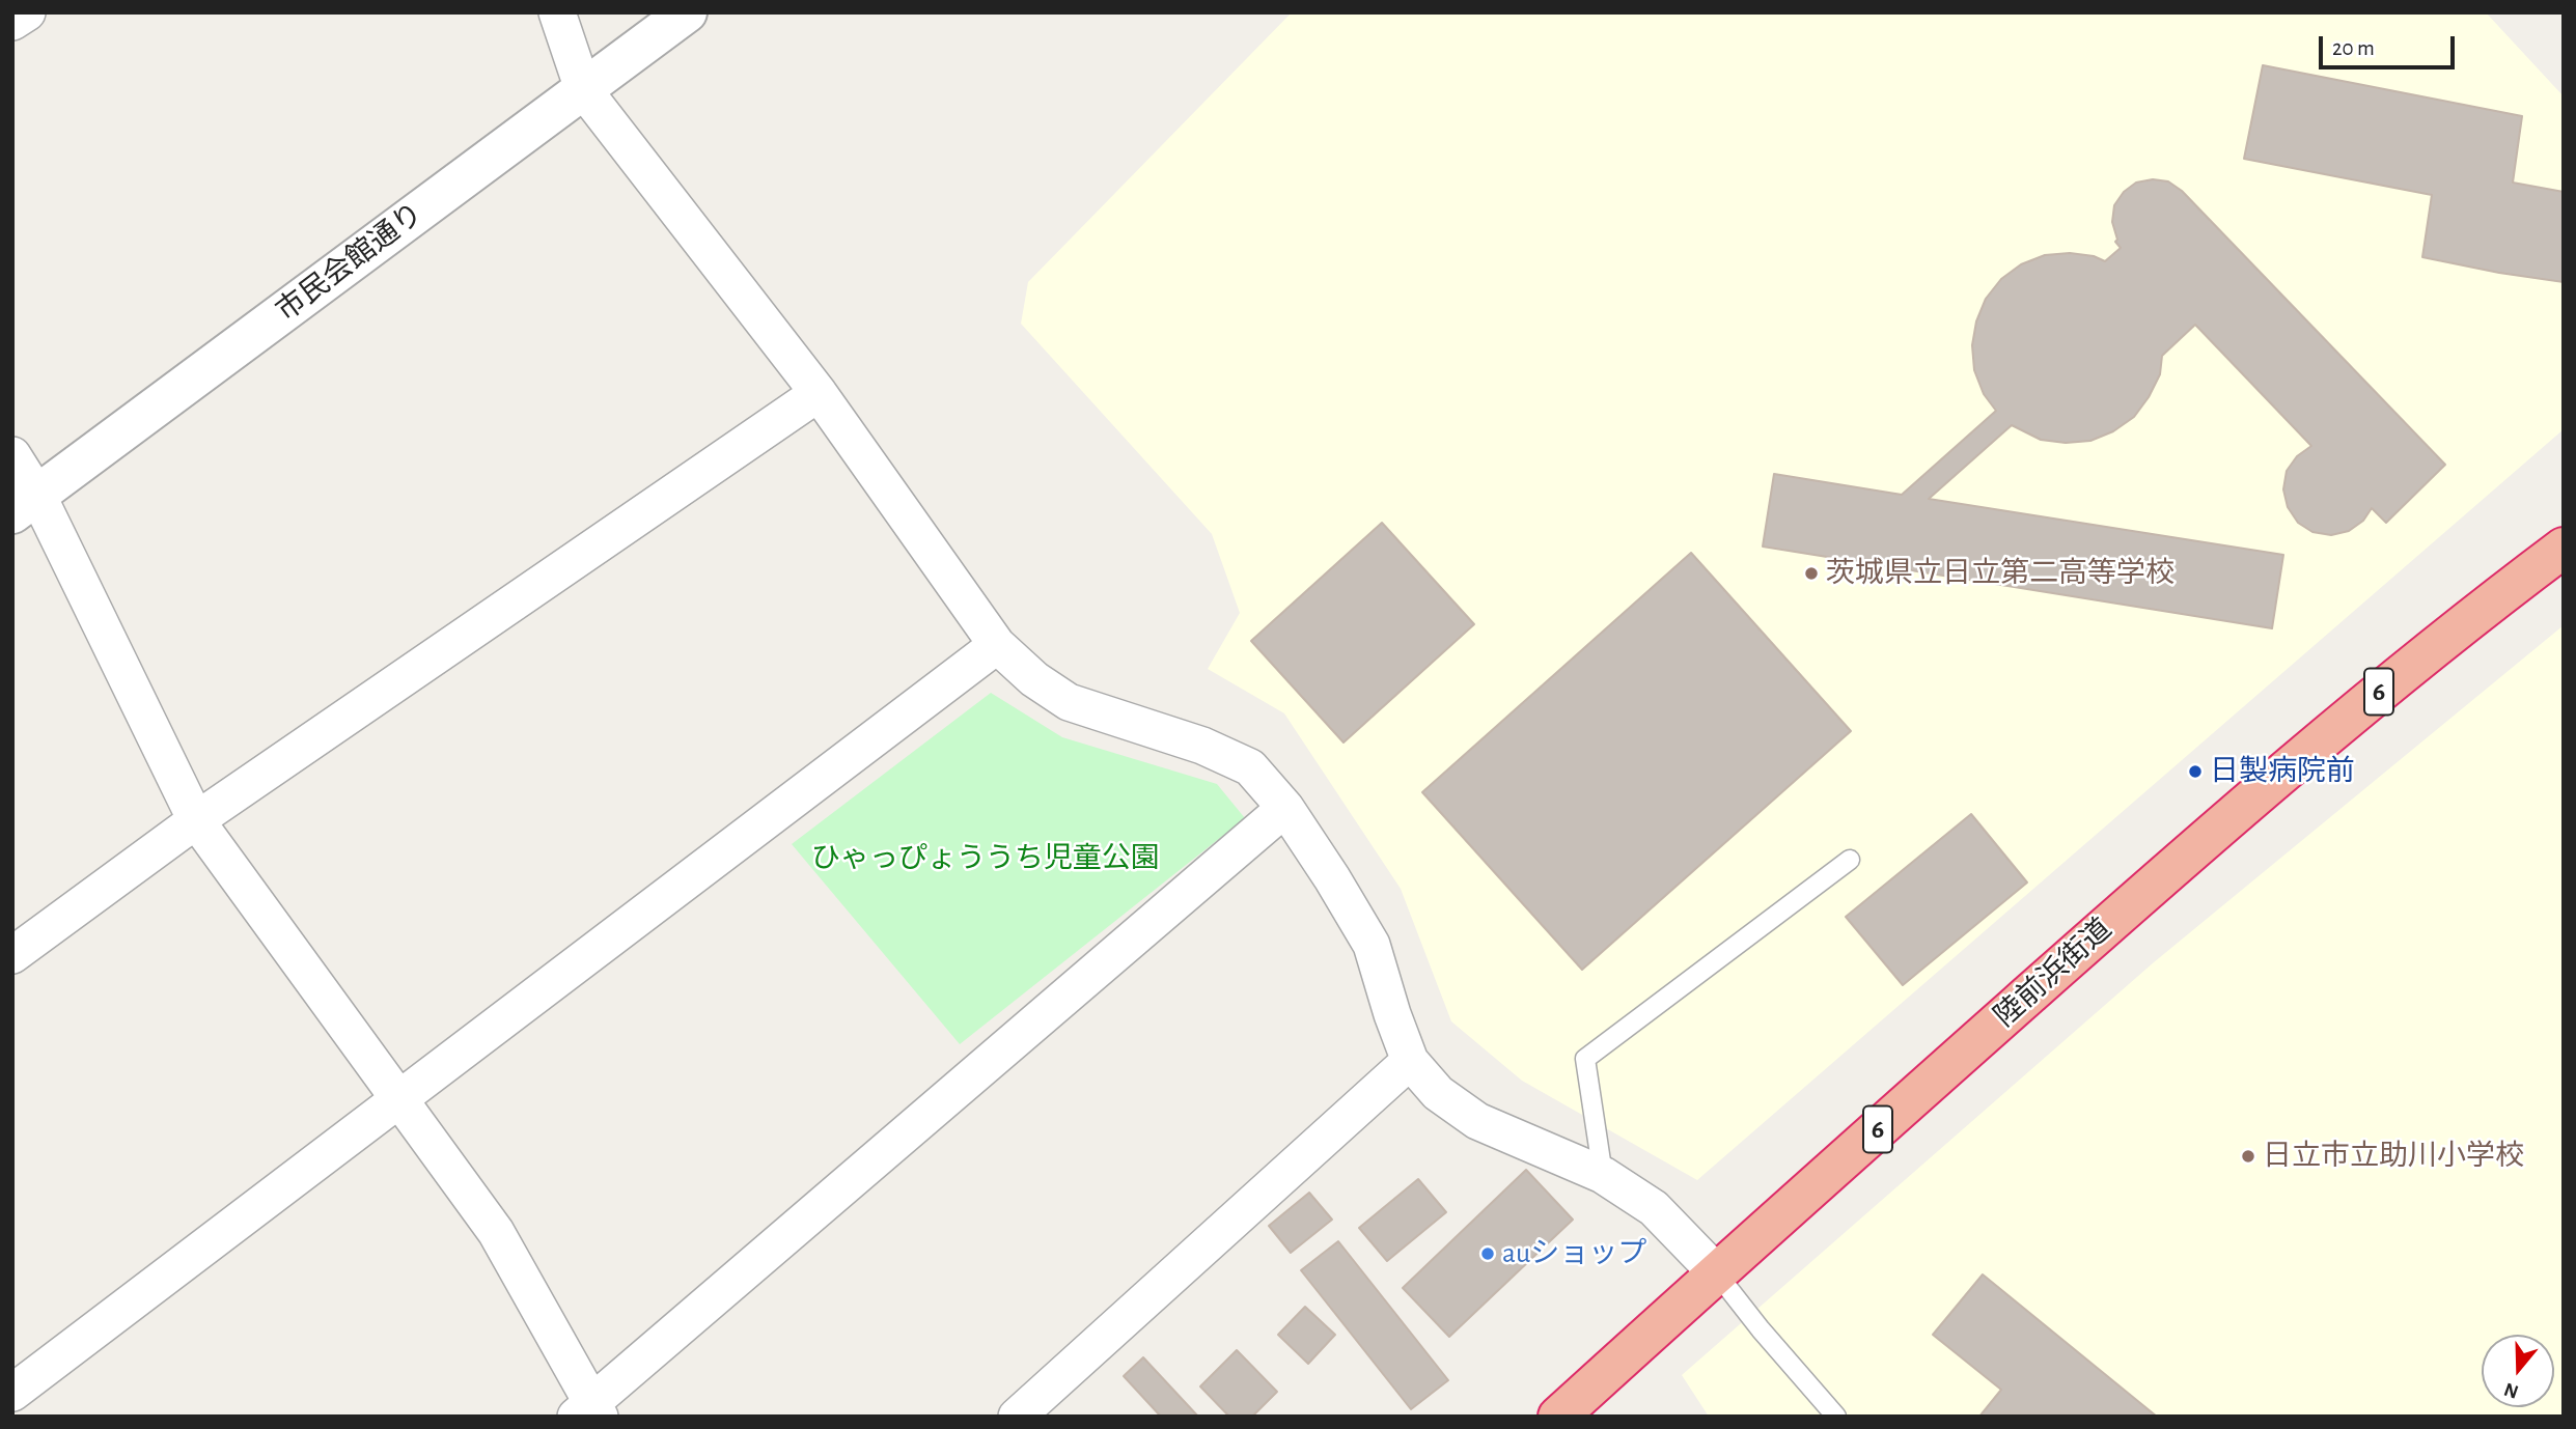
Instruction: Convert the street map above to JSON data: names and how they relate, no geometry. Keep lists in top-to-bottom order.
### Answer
{
  "streets": {
    "highway": ["6", "陸前浜街道"],
    "street": ["市民会館通り"]
  },
  "parks": ["ひゃっぴょううち児童公園"],
  "places": [
    "茨城県立日立第二高等学校",
    "日製病院前",
    "日立市立助川小学校",
    "auショップ"
  ],
  "scale_bar": "20 m",
  "north": "bottom"
}
